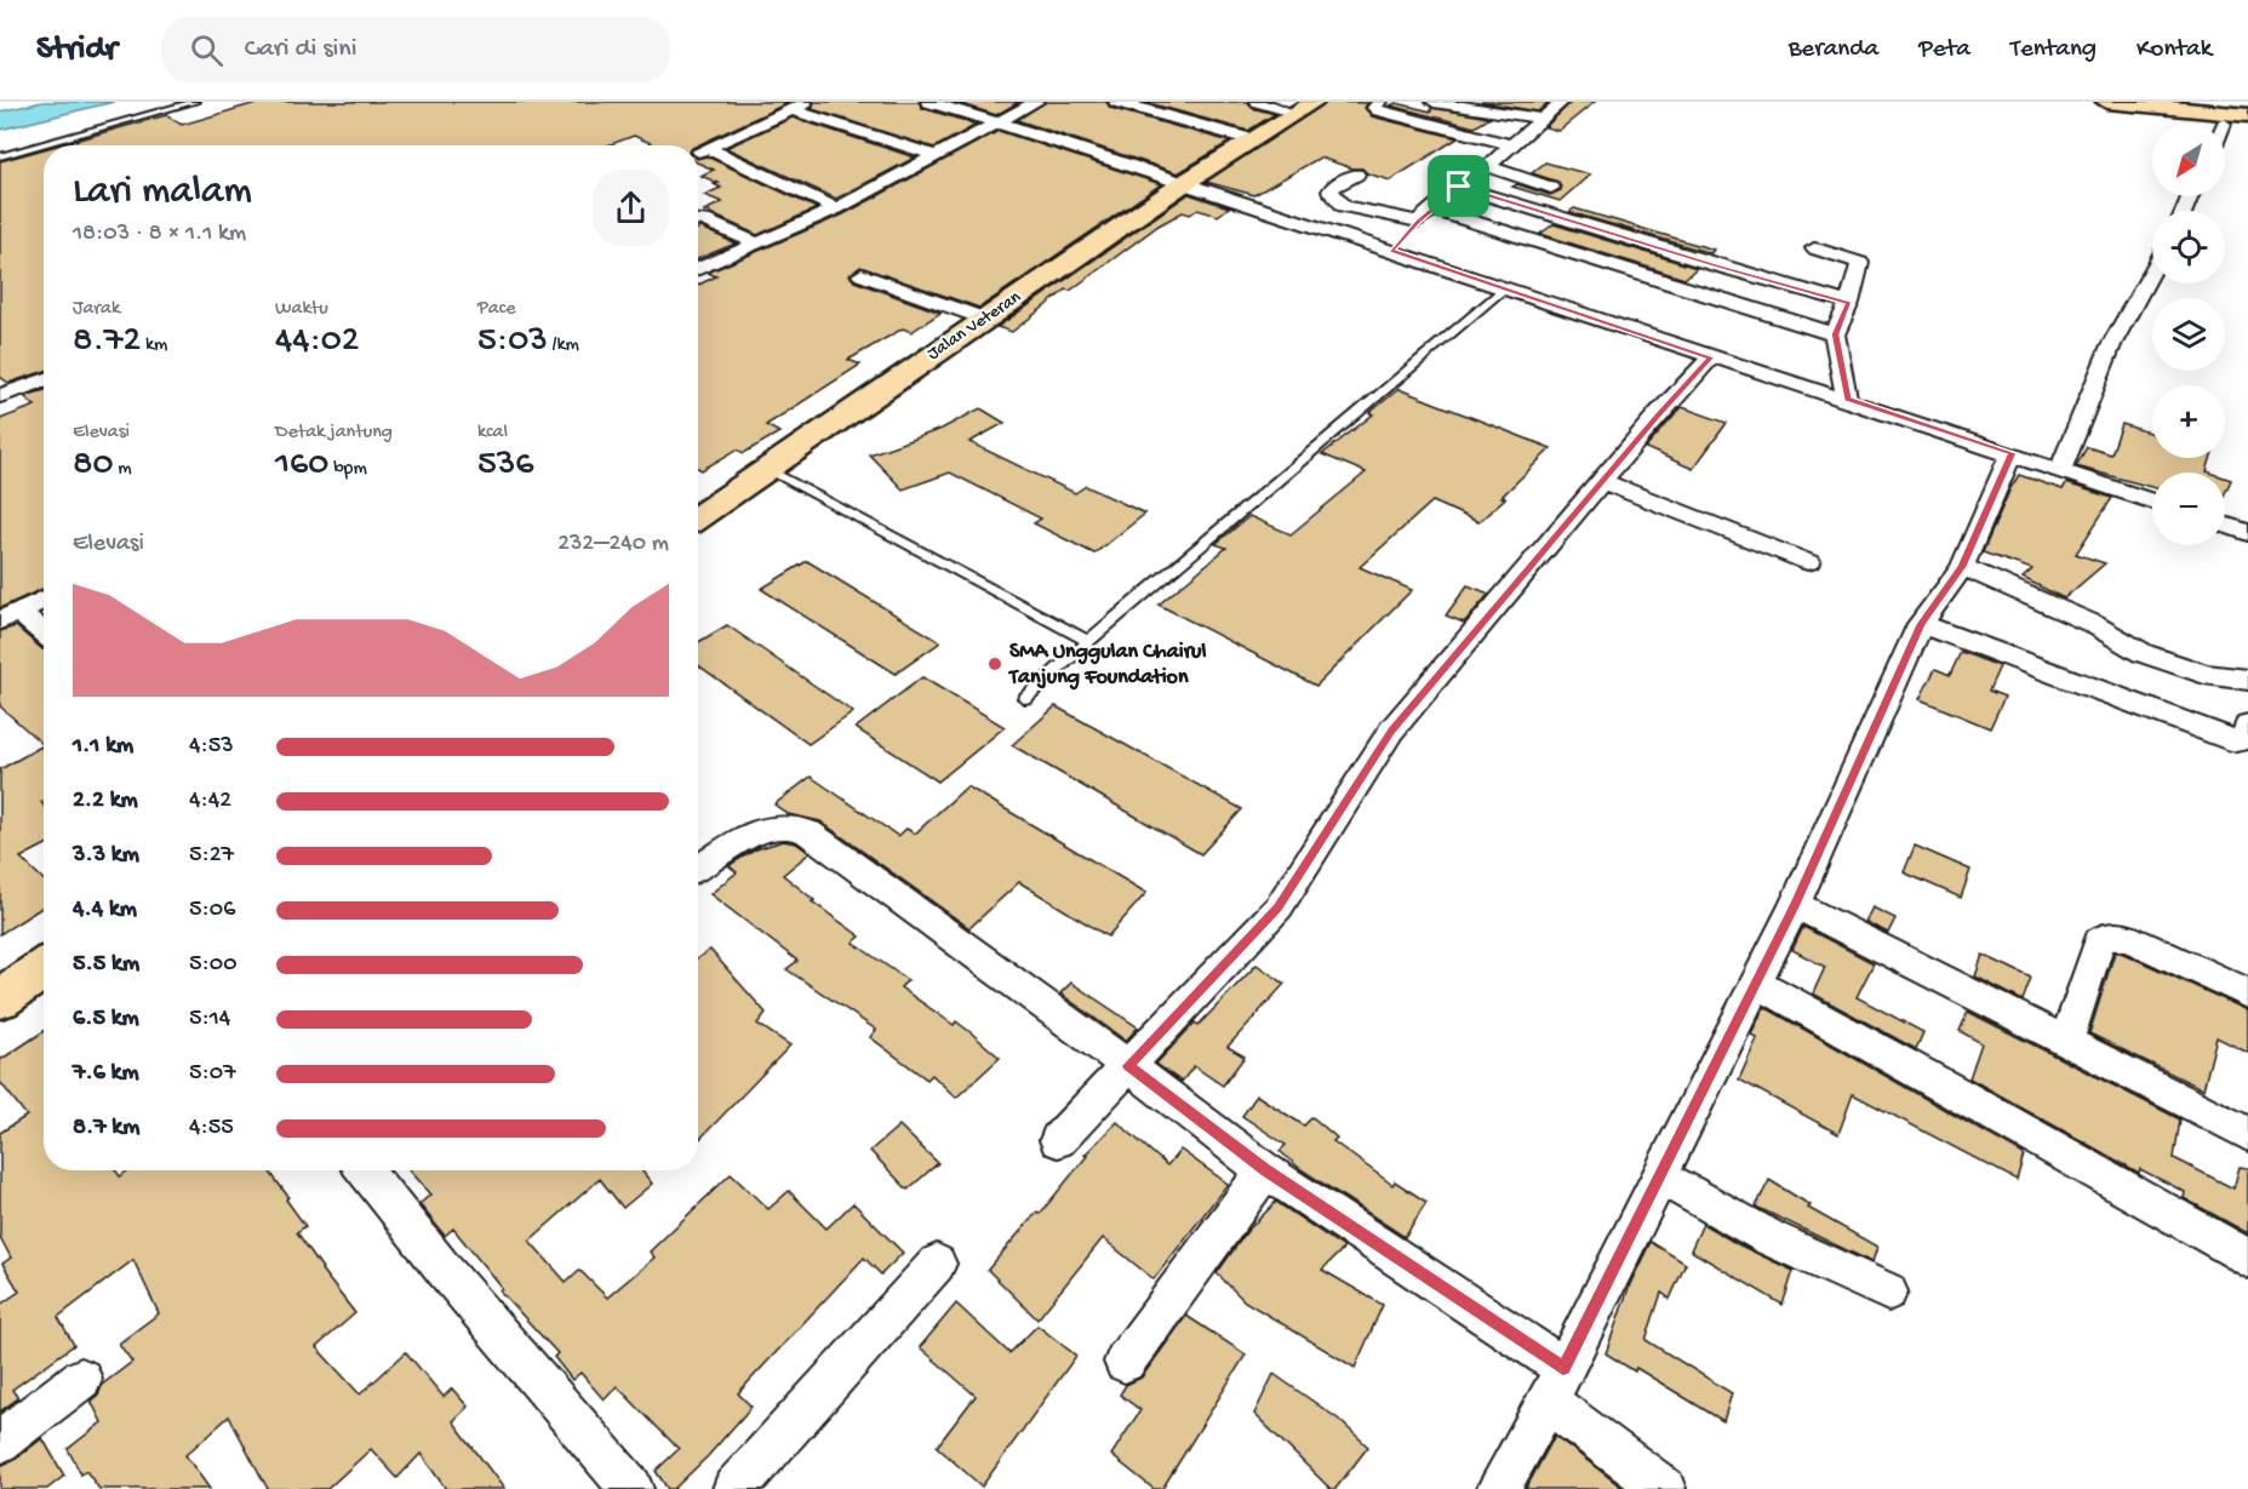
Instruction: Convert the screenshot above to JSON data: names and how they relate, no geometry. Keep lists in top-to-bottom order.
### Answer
{
  "streets": {
    "main road": ["Jalan Veteran"]
  },
  "places": ["SMA Unggulan Chairul Tanjung Foundation"],
  "north": "bottom left",
  "page": {
    "header": "Stridr",
    "search": "Cari di sini",
    "nav": [
      "Beranda",
      "Peta",
      "Tentang",
      "Kontak"
    ],
    "map_buttons": ["+", "−"],
    "heading": ["Lari malam", "18:03 · 8 × 1.1 km"],
    "stats": [
      ["Jarak", "8.72 km"],
      ["Waktu", "44:02"],
      ["Pace", "5:03 /km"],
      ["Elevasi", "80 m"],
      ["Detak jantung", "160 bpm"],
      ["kcal", "536"]
    ],
    "chart": ["Elevasi", "232–240 m"],
    "list": [
      {
        "name": "1.1 km",
        "note": "4:53"
      },
      {
        "name": "2.2 km",
        "note": "4:42"
      },
      {
        "name": "3.3 km",
        "note": "5:27"
      },
      {
        "name": "4.4 km",
        "note": "5:06"
      },
      {
        "name": "5.5 km",
        "note": "5:00"
      },
      {
        "name": "6.5 km",
        "note": "5:14"
      },
      {
        "name": "7.6 km",
        "note": "5:07"
      },
      {
        "name": "8.7 km",
        "note": "4:55"
      }
    ]
  }
}
